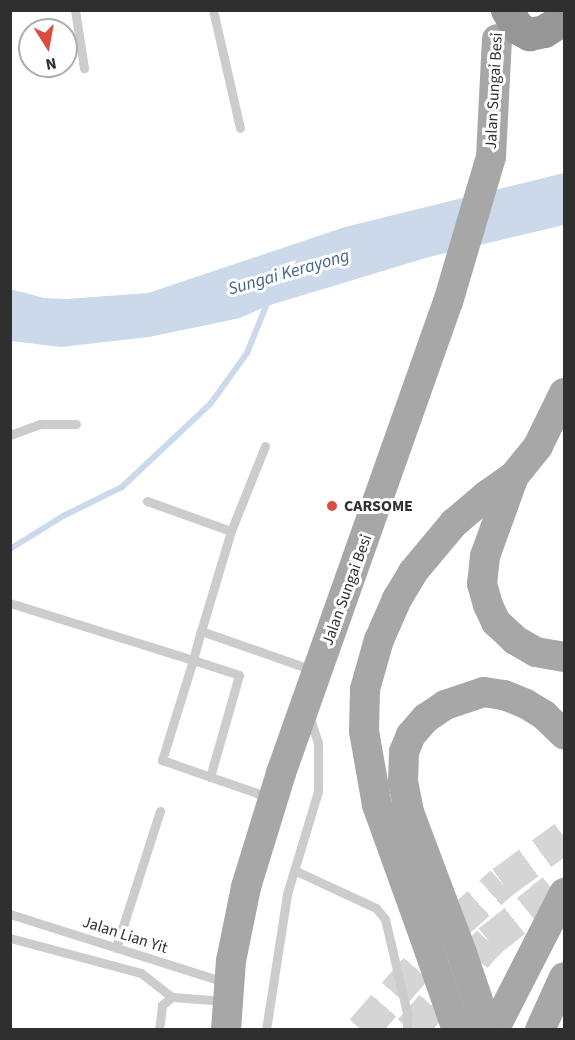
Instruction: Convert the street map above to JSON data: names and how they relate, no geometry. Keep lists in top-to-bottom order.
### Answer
{
  "streets": {
    "main road": ["Jalan Sungai Besi"],
    "lane": ["Jalan Lian Yit"]
  },
  "crossings": [
    ["Jalan Sungai Besi", "Jalan Lian Yit"]
  ],
  "water": ["Sungai Kerayong"],
  "places": ["CARSOME"],
  "north": "bottom"
}
